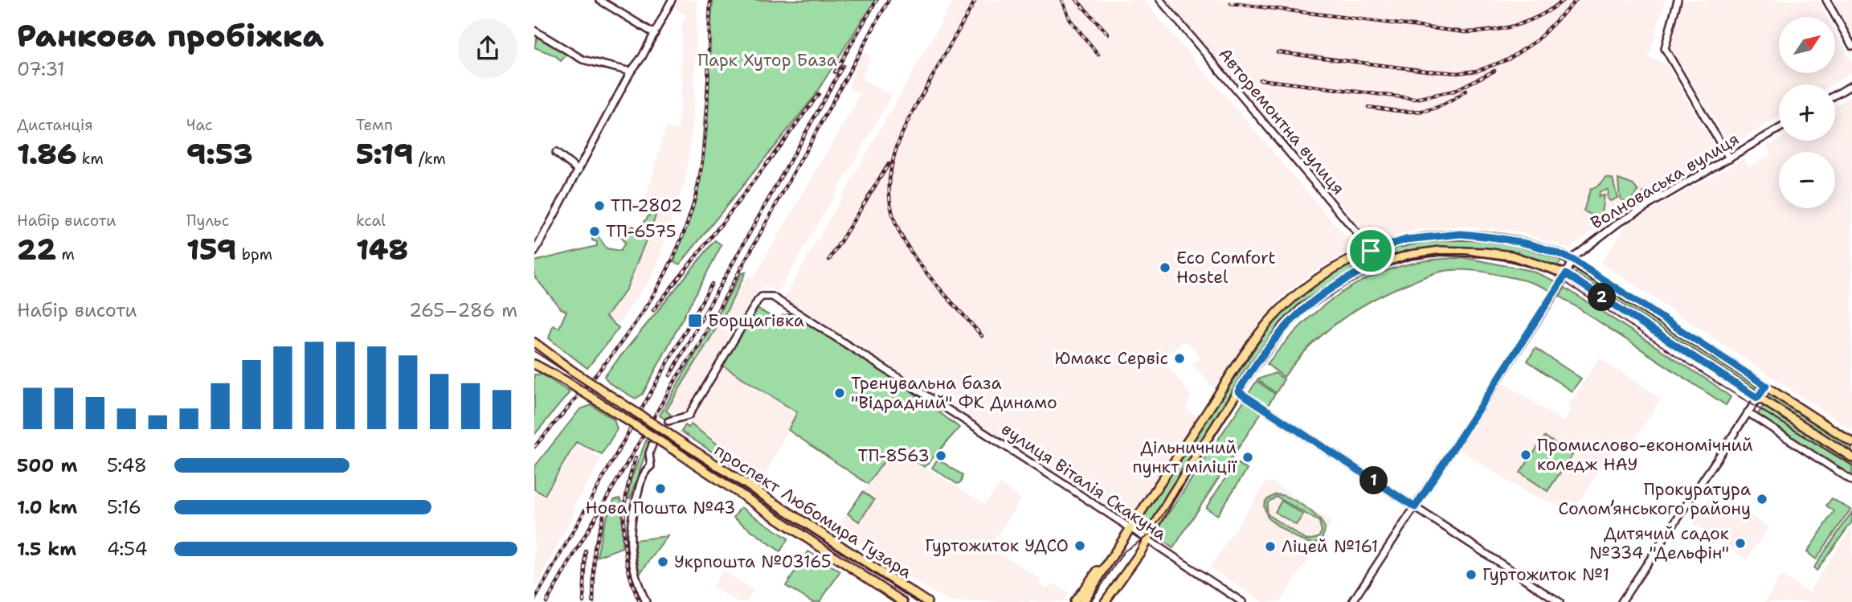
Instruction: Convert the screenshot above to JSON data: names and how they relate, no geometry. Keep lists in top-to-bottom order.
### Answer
{
  "streets": {
    "main road": ["проспект Любомира Гузара"],
    "street": ["Авторемонтна вулиця", "Волноваська вулиця", "вулиця Віталія Скакуна"]
  },
  "parks": ["Парк Хутор База"],
  "places": {
    "other": [
      "ТП-2802",
      "ТП-6575",
      "Eco Comfort Hostel",
      "Юмакс Сервіс",
      "Тренувальна база \"Відрадний\" ФК Динамо",
      "Промислово-економічний коледж НАУ",
      "ТП-8563",
      "Дільничний пункт міліції",
      "Нова Пошта №43",
      "Прокуратура Солом’янського району",
      "Дитячий садок №334 \"Дельфін\"",
      "Гуртожиток УДСО",
      "Ліцей №161",
      "Укрпошта №03165",
      "Гуртожиток №1"
    ],
    "transit": ["Борщагівка"]
  },
  "north": "top right",
  "page": {
    "heading": ["Ранкова пробіжка", "07:31"],
    "map_buttons": ["+", "−"],
    "stats": [
      ["Дистанція", "1.86 km"],
      ["Час", "9:53"],
      ["Темп", "5:19 /km"],
      ["Набір висоти", "22 m"],
      ["Пульс", "159 bpm"],
      ["kcal", "148"]
    ],
    "pins": ["2", "1"],
    "chart": ["Набір висоти", "265–286 m"],
    "list": [
      {
        "name": "500 m",
        "note": "5:48"
      },
      {
        "name": "1.0 km",
        "note": "5:16"
      },
      {
        "name": "1.5 km",
        "note": "4:54"
      }
    ]
  }
}
